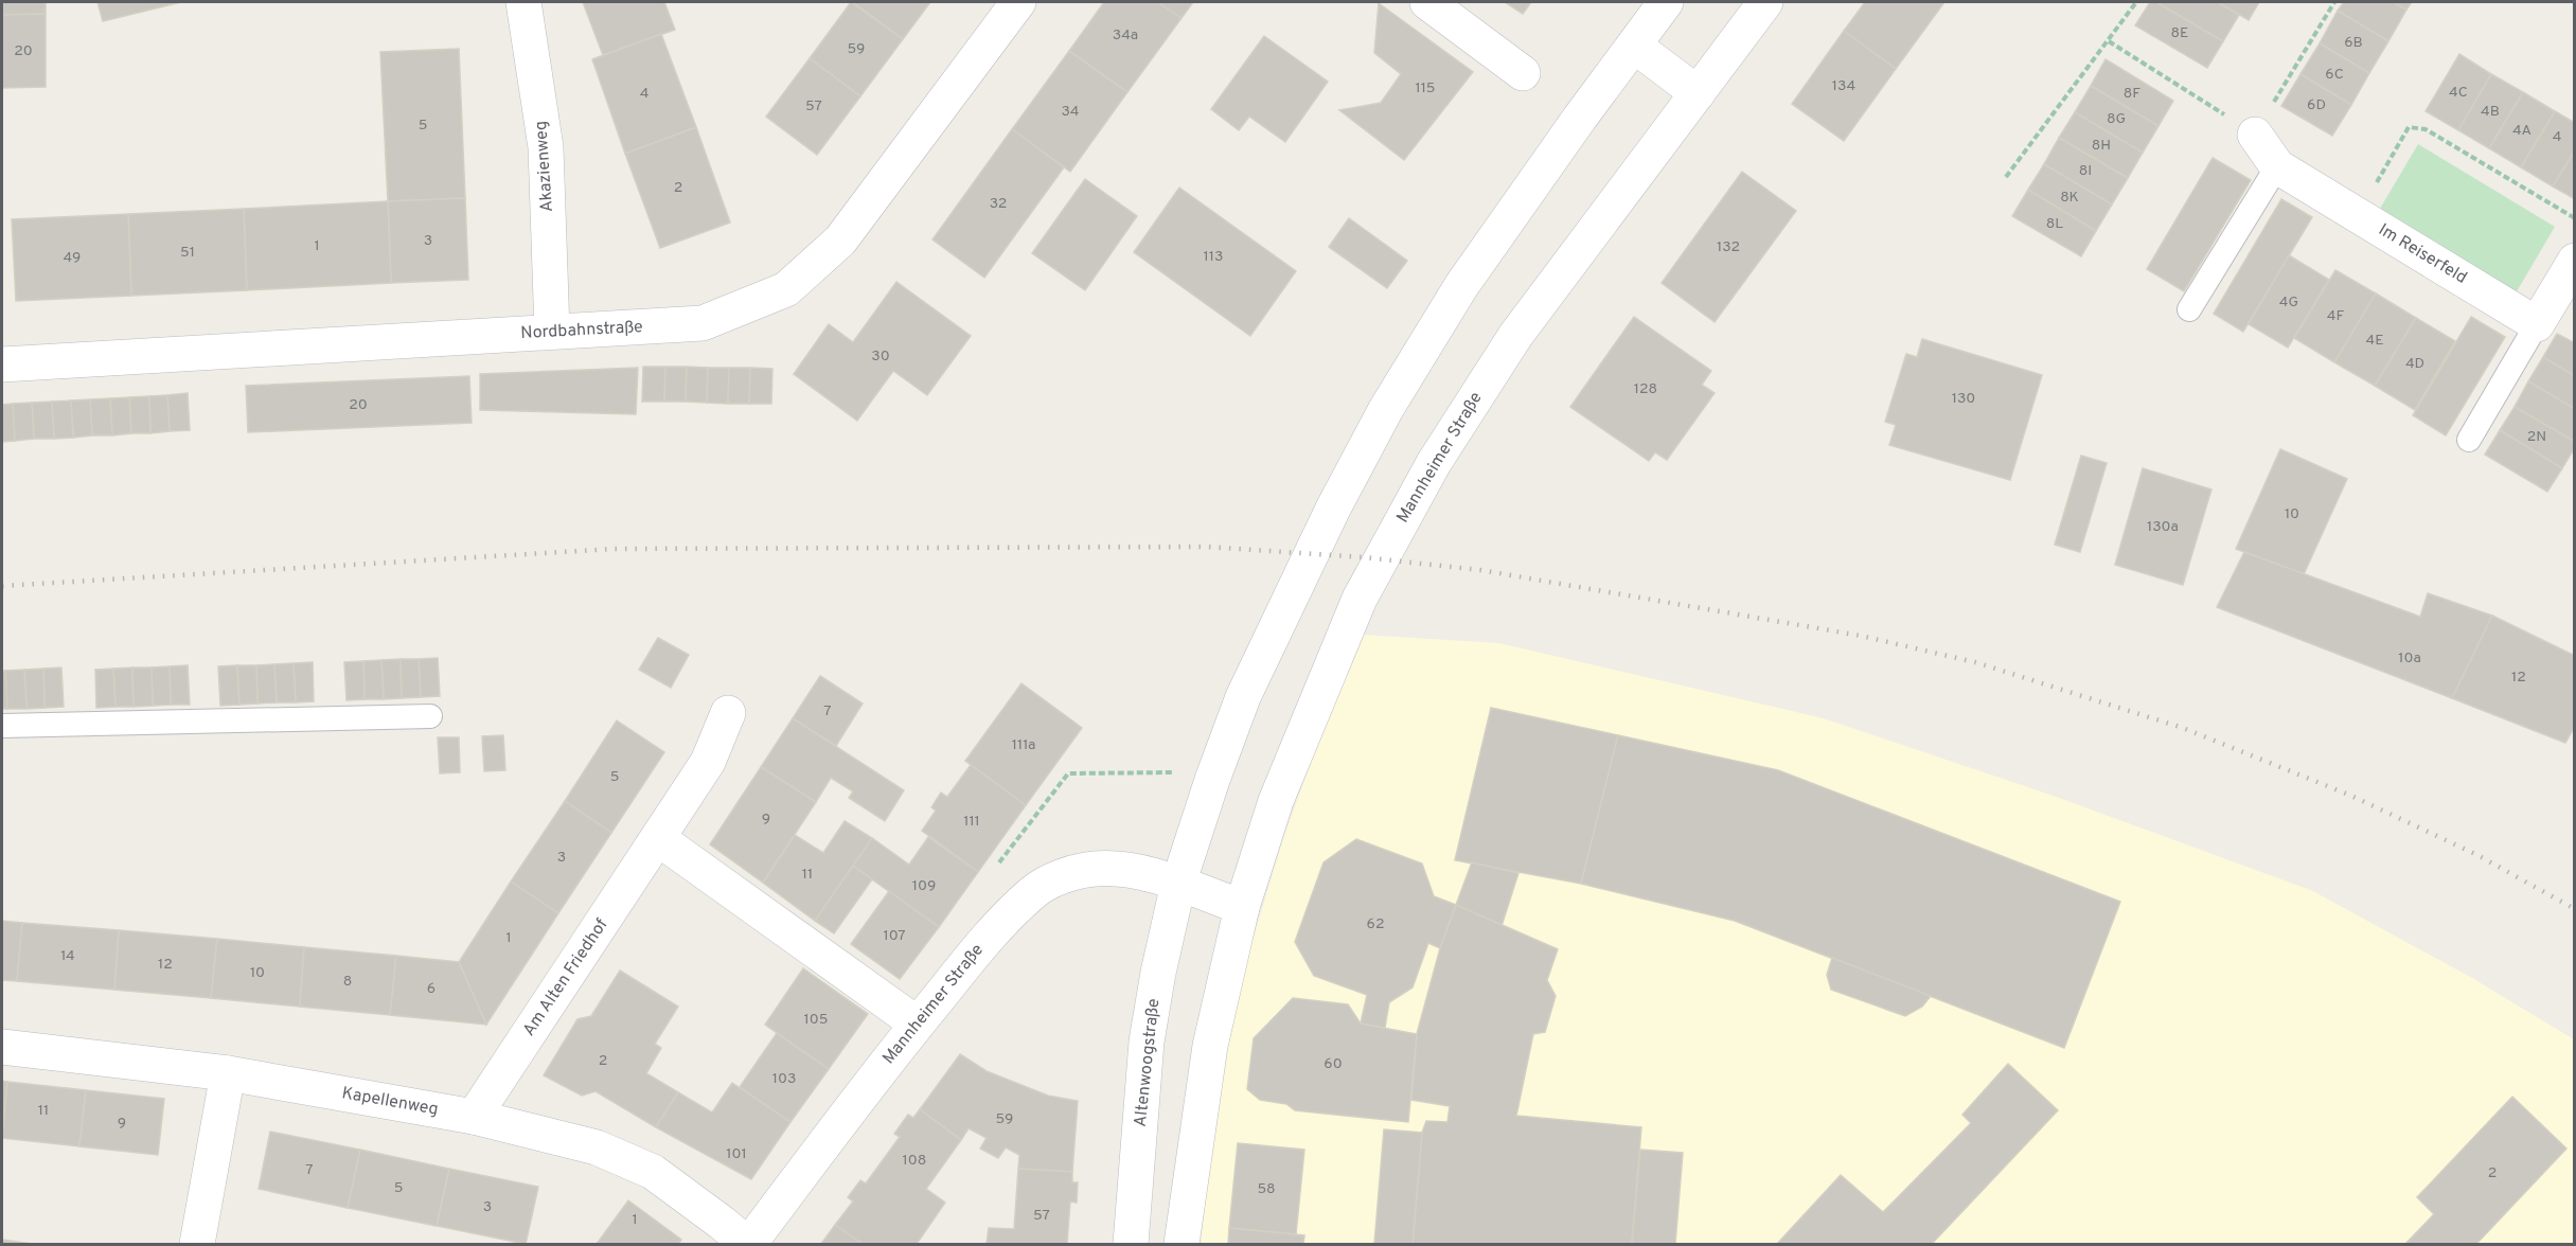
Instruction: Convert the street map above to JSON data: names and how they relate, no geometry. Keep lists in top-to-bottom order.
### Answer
{
  "streets": {
    "street": [
      "Akazienweg",
      "Im Reiserfeld",
      "Nordbahnstraße",
      "Mannheimer Straße",
      "Am Alten Friedhof",
      "Altenwoogstraße",
      "Kapellenweg"
    ]
  },
  "crossings": [
    ["Akazienweg", "Nordbahnstraße"],
    ["Mannheimer Straße", "Altenwoogstraße"],
    ["Mannheimer Straße", "Kapellenweg"],
    ["Am Alten Friedhof", "Kapellenweg"]
  ],
  "house_numbers": [
    "8E",
    "34a",
    "6B",
    "59",
    "20",
    "6C",
    "134",
    "115",
    "4C",
    "4",
    "8F",
    "6D",
    "57",
    "34",
    "4B",
    "8G",
    "5",
    "4A",
    "4",
    "8H",
    "8I",
    "2",
    "8K",
    "32",
    "8L",
    "3",
    "1",
    "132",
    "51",
    "113",
    "49",
    "4G",
    "4F",
    "4E",
    "30",
    "4D",
    "128",
    "130",
    "20",
    "2N",
    "10",
    "130a",
    "10a",
    "12",
    "7",
    "111a",
    "5",
    "9",
    "111",
    "3",
    "11",
    "109",
    "62",
    "107",
    "1",
    "14",
    "12",
    "10",
    "8",
    "6",
    "105",
    "2",
    "60",
    "103",
    "11",
    "59",
    "9",
    "101",
    "108",
    "7",
    "2",
    "5",
    "58",
    "3",
    "57",
    "1"
  ]
}
